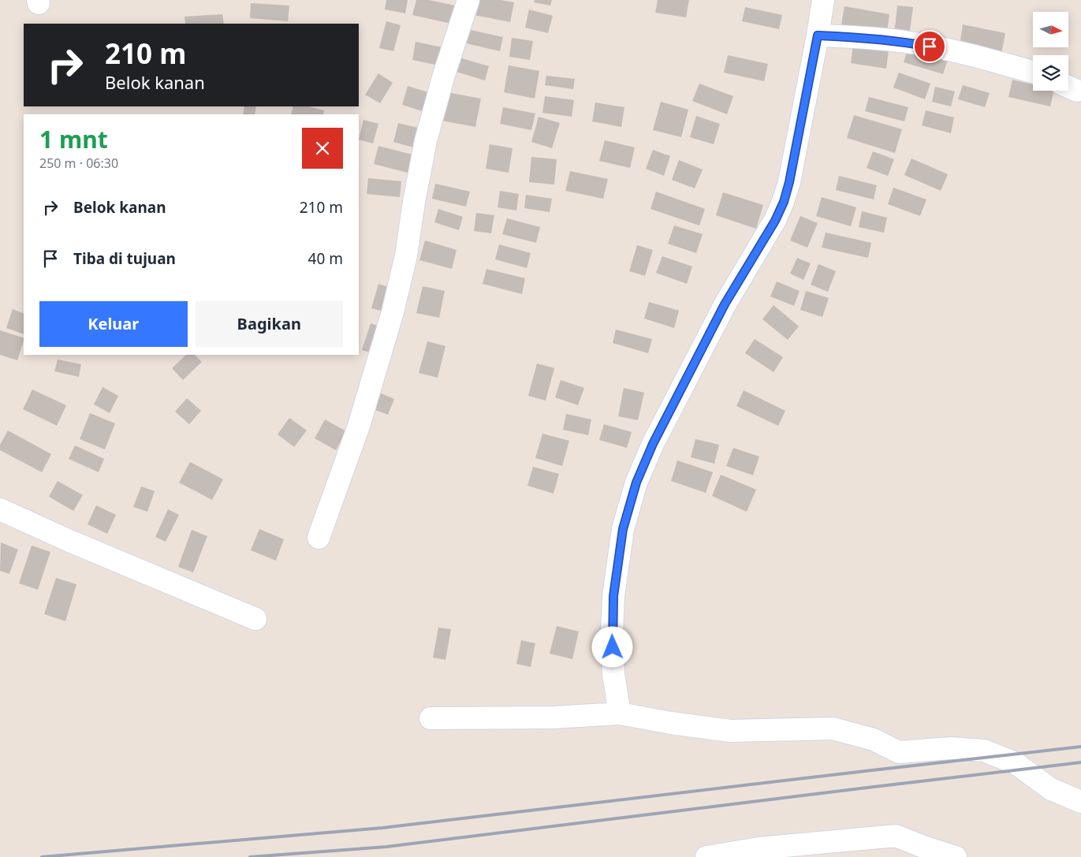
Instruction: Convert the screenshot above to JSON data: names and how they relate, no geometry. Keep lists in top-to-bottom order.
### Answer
{
  "north": "right",
  "page": {
    "turn": ["210 m", "Belok kanan"],
    "heading": ["1 mnt", "250 m · 06:30"],
    "list": [
      {
        "name": "Belok kanan",
        "value": "210 m"
      },
      {
        "name": "Tiba di tujuan",
        "value": "40 m"
      }
    ],
    "buttons": ["Keluar", "Bagikan"]
  }
}
